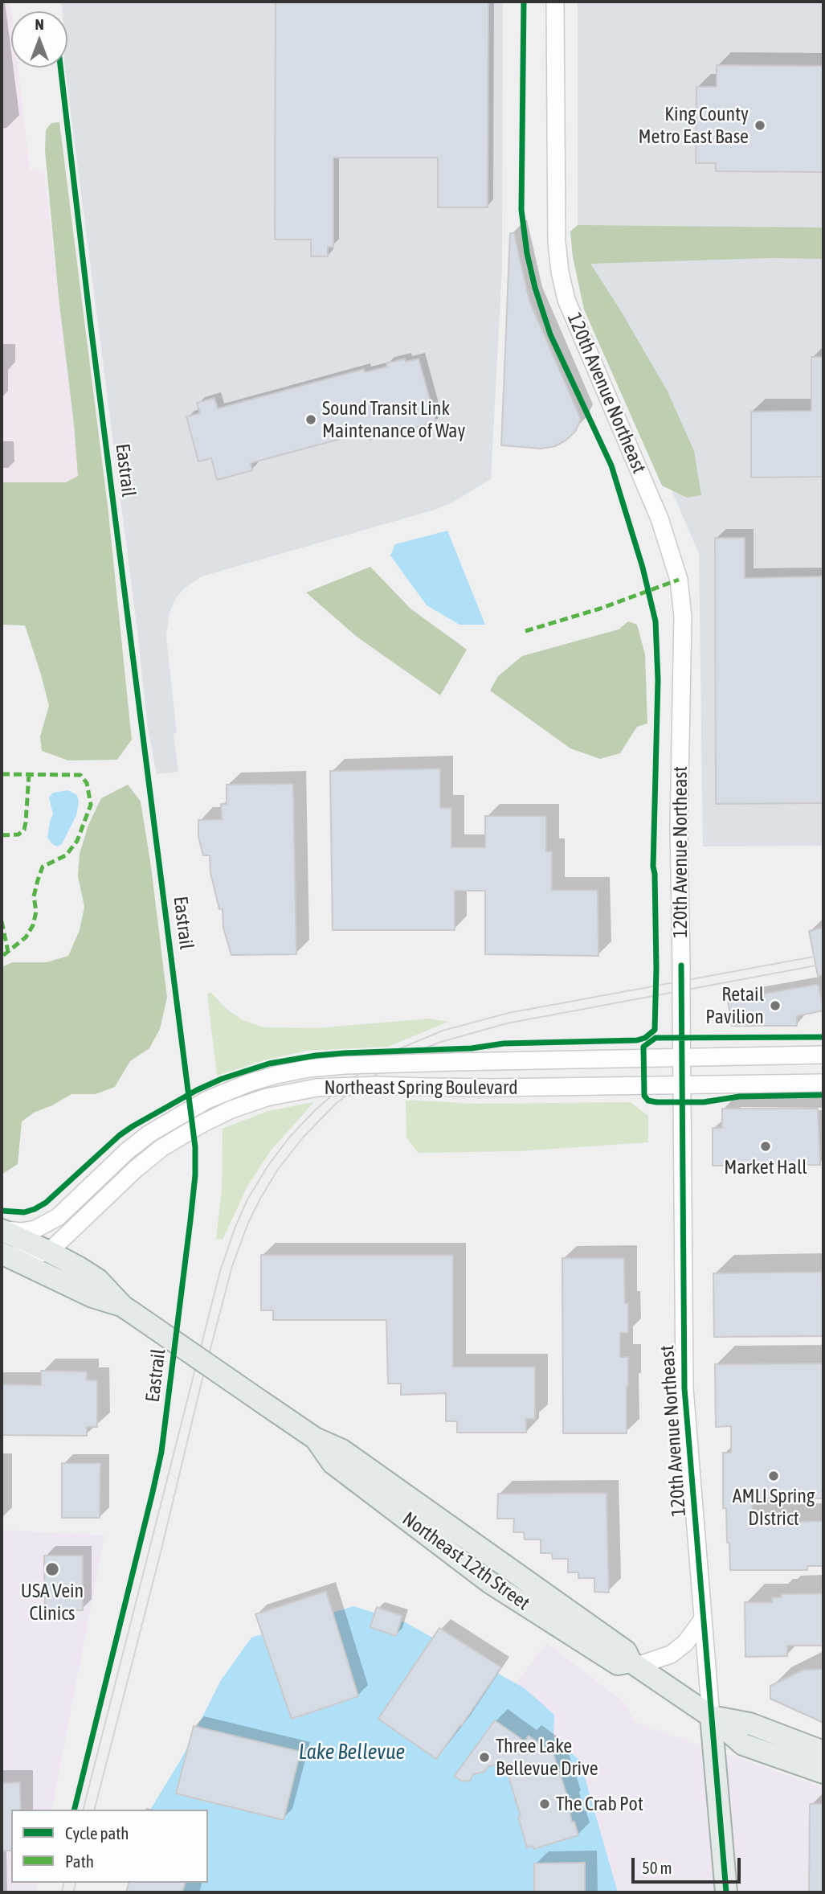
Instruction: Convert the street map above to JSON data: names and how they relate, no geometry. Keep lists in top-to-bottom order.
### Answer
{
  "streets": {
    "main road": ["120th Avenue Northeast", "Northeast 12th Street"],
    "street": ["Northeast Spring Boulevard"],
    "cycle path": ["Eastrail"]
  },
  "crossings": [
    ["120th Avenue Northeast", "Northeast Spring Boulevard"],
    ["120th Avenue Northeast", "Northeast 12th Street"],
    ["Northeast Spring Boulevard", "Northeast 12th Street"]
  ],
  "water": ["Lake Bellevue"],
  "places": [
    "King County Metro East Base",
    "Sound Transit Link Maintenance of Way",
    "Retail Pavilion",
    "Market Hall",
    "AMLI Spring DIstrict",
    "USA Vein Clinics",
    "Three Lake Bellevue Drive",
    "The Crab Pot"
  ],
  "legend": ["Cycle path", "Path"],
  "scale_bar": "50 m",
  "north": "top"
}
